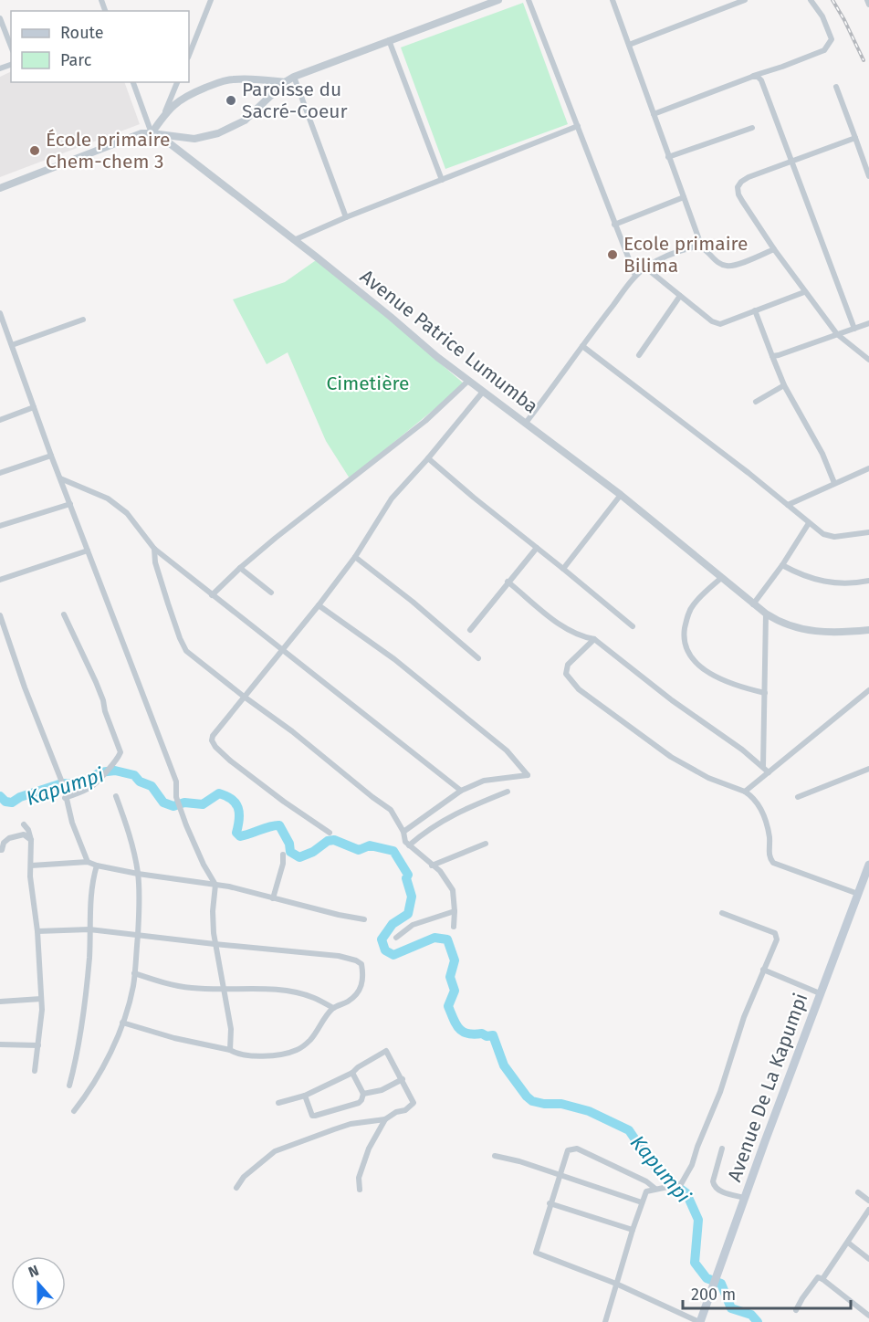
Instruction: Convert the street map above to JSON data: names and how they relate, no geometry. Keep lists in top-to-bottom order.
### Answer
{
  "streets": {
    "main road": ["Avenue De La Kapumpi"],
    "street": ["Avenue Patrice Lumumba"]
  },
  "water": ["Kapumpi"],
  "parks": ["Cimetière"],
  "places": ["Paroisse du Sacré-Coeur", "École primaire Chem-chem 3", "Ecole primaire Bilima"],
  "legend": ["Route", "Parc"],
  "scale_bar": "200 m",
  "north": "top"
}
